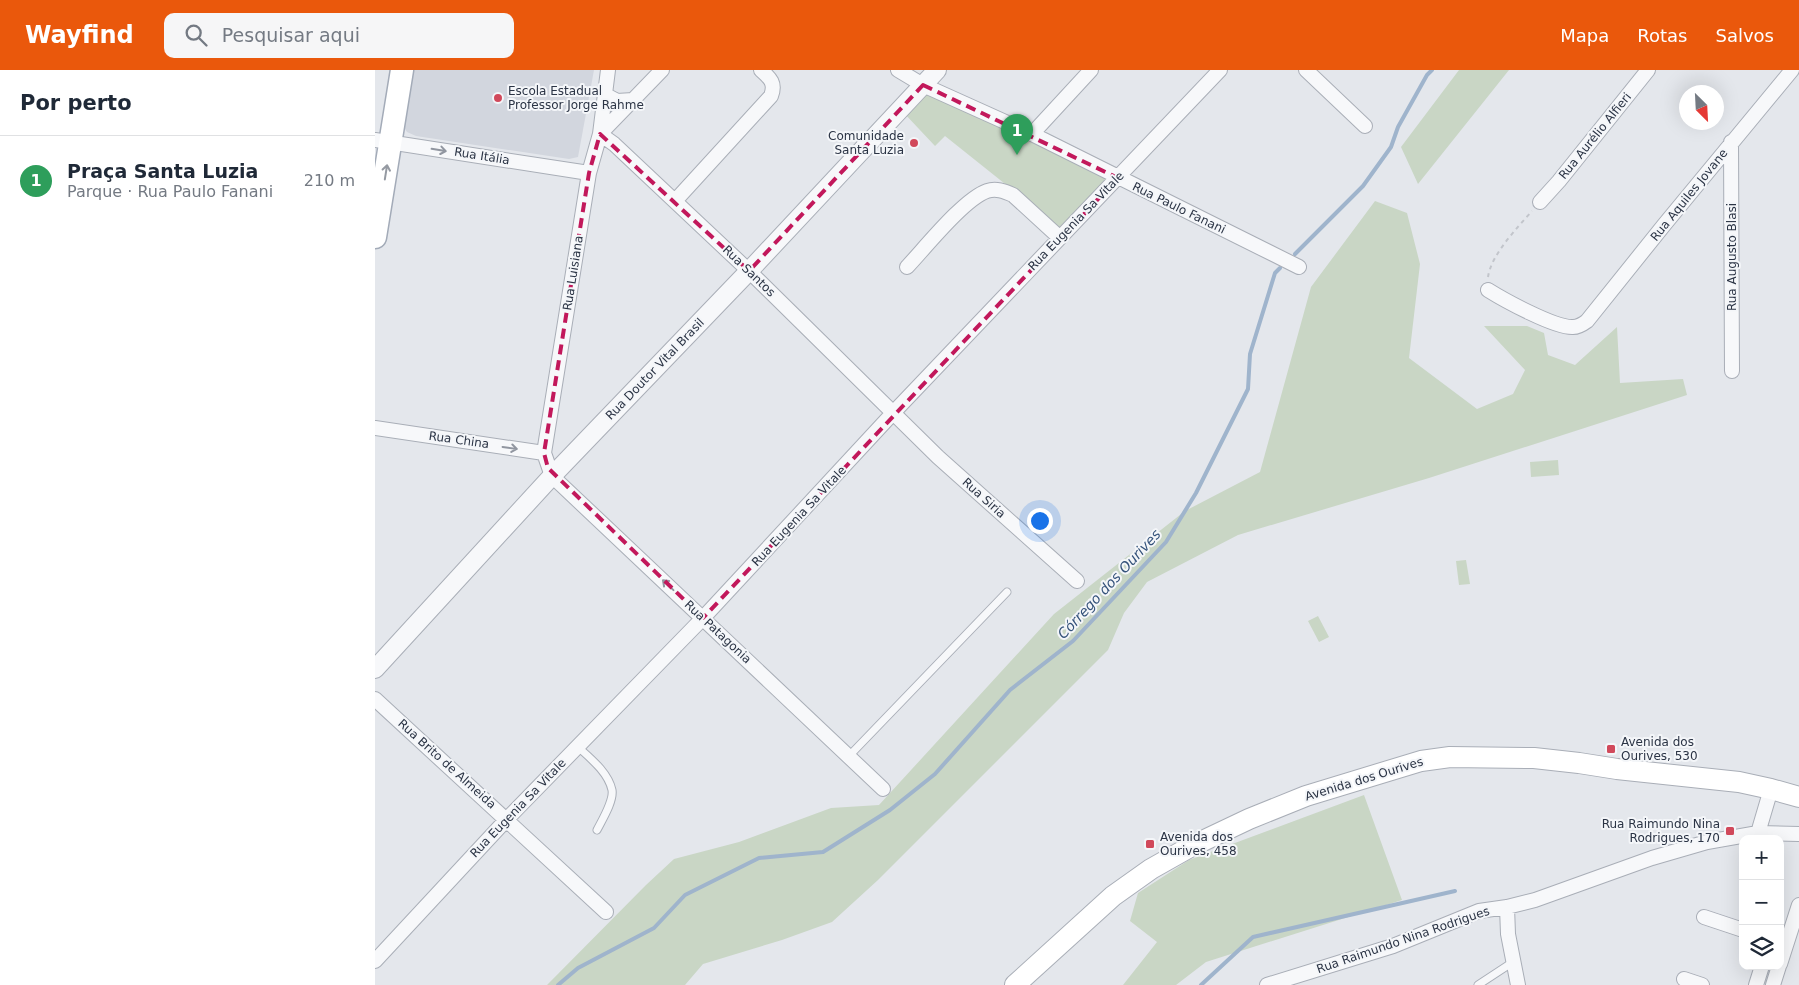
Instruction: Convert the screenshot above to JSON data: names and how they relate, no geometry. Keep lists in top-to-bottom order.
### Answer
{
  "streets": {
    "main road": ["Avenida dos Ourives"],
    "street": [
      "Rua Aurélio Alfieri",
      "Rua Itália",
      "Rua Aquiles Jovane",
      "Rua Paulo Fanani",
      "Rua Eugenia Sa Vitale",
      "Rua Augusto Blasi",
      "Rua Santos",
      "Rua Luisiana",
      "Rua Doutor Vital Brasil",
      "Rua China",
      "Rua Siria",
      "Rua Patagonia",
      "Rua Brito de Almeida",
      "Rua Raimundo Nina Rodrigues"
    ]
  },
  "crossings": [
    ["Rua Itália", "Rua Luisiana"],
    ["Rua Aquiles Jovane", "Rua Augusto Blasi"],
    ["Rua Paulo Fanani", "Rua Eugenia Sa Vitale"],
    ["Rua Paulo Fanani", "Rua Doutor Vital Brasil"],
    ["Rua Eugenia Sa Vitale", "Rua Santos"],
    ["Rua Eugenia Sa Vitale", "Rua Siria"],
    ["Rua Eugenia Sa Vitale", "Rua Patagonia"],
    ["Rua Eugenia Sa Vitale", "Rua Brito de Almeida"],
    ["Rua Santos", "Rua Luisiana"],
    ["Rua Santos", "Rua Doutor Vital Brasil"],
    ["Rua Santos", "Rua Siria"],
    ["Rua Luisiana", "Rua Doutor Vital Brasil"],
    ["Rua Luisiana", "Rua China"],
    ["Rua Luisiana", "Rua Patagonia"],
    ["Rua Doutor Vital Brasil", "Rua Patagonia"]
  ],
  "one_way": ["Rua Itália", "Rua China", "Rua Patagonia"],
  "water": ["Córrego dos Ourives"],
  "places": {
    "other": ["Escola Estadual Professor Jorge Rahme", "Comunidade Santa Luzia"],
    "transit": ["Avenida dos Ourives, 530", "Rua Raimundo Nina Rodrigues, 170", "Avenida dos Ourives, 458"]
  },
  "north": "bottom right",
  "page": {
    "header": "Wayfind",
    "search": "Pesquisar aqui",
    "nav": ["Mapa", "Rotas", "Salvos"],
    "heading": "Por perto",
    "pins": "1",
    "list": [
      {
        "mark": "1",
        "name": "Praça Santa Luzia",
        "note": "Parque · Rua Paulo Fanani",
        "value": "210 m"
      }
    ],
    "map_buttons": ["+", "−"]
  }
}
